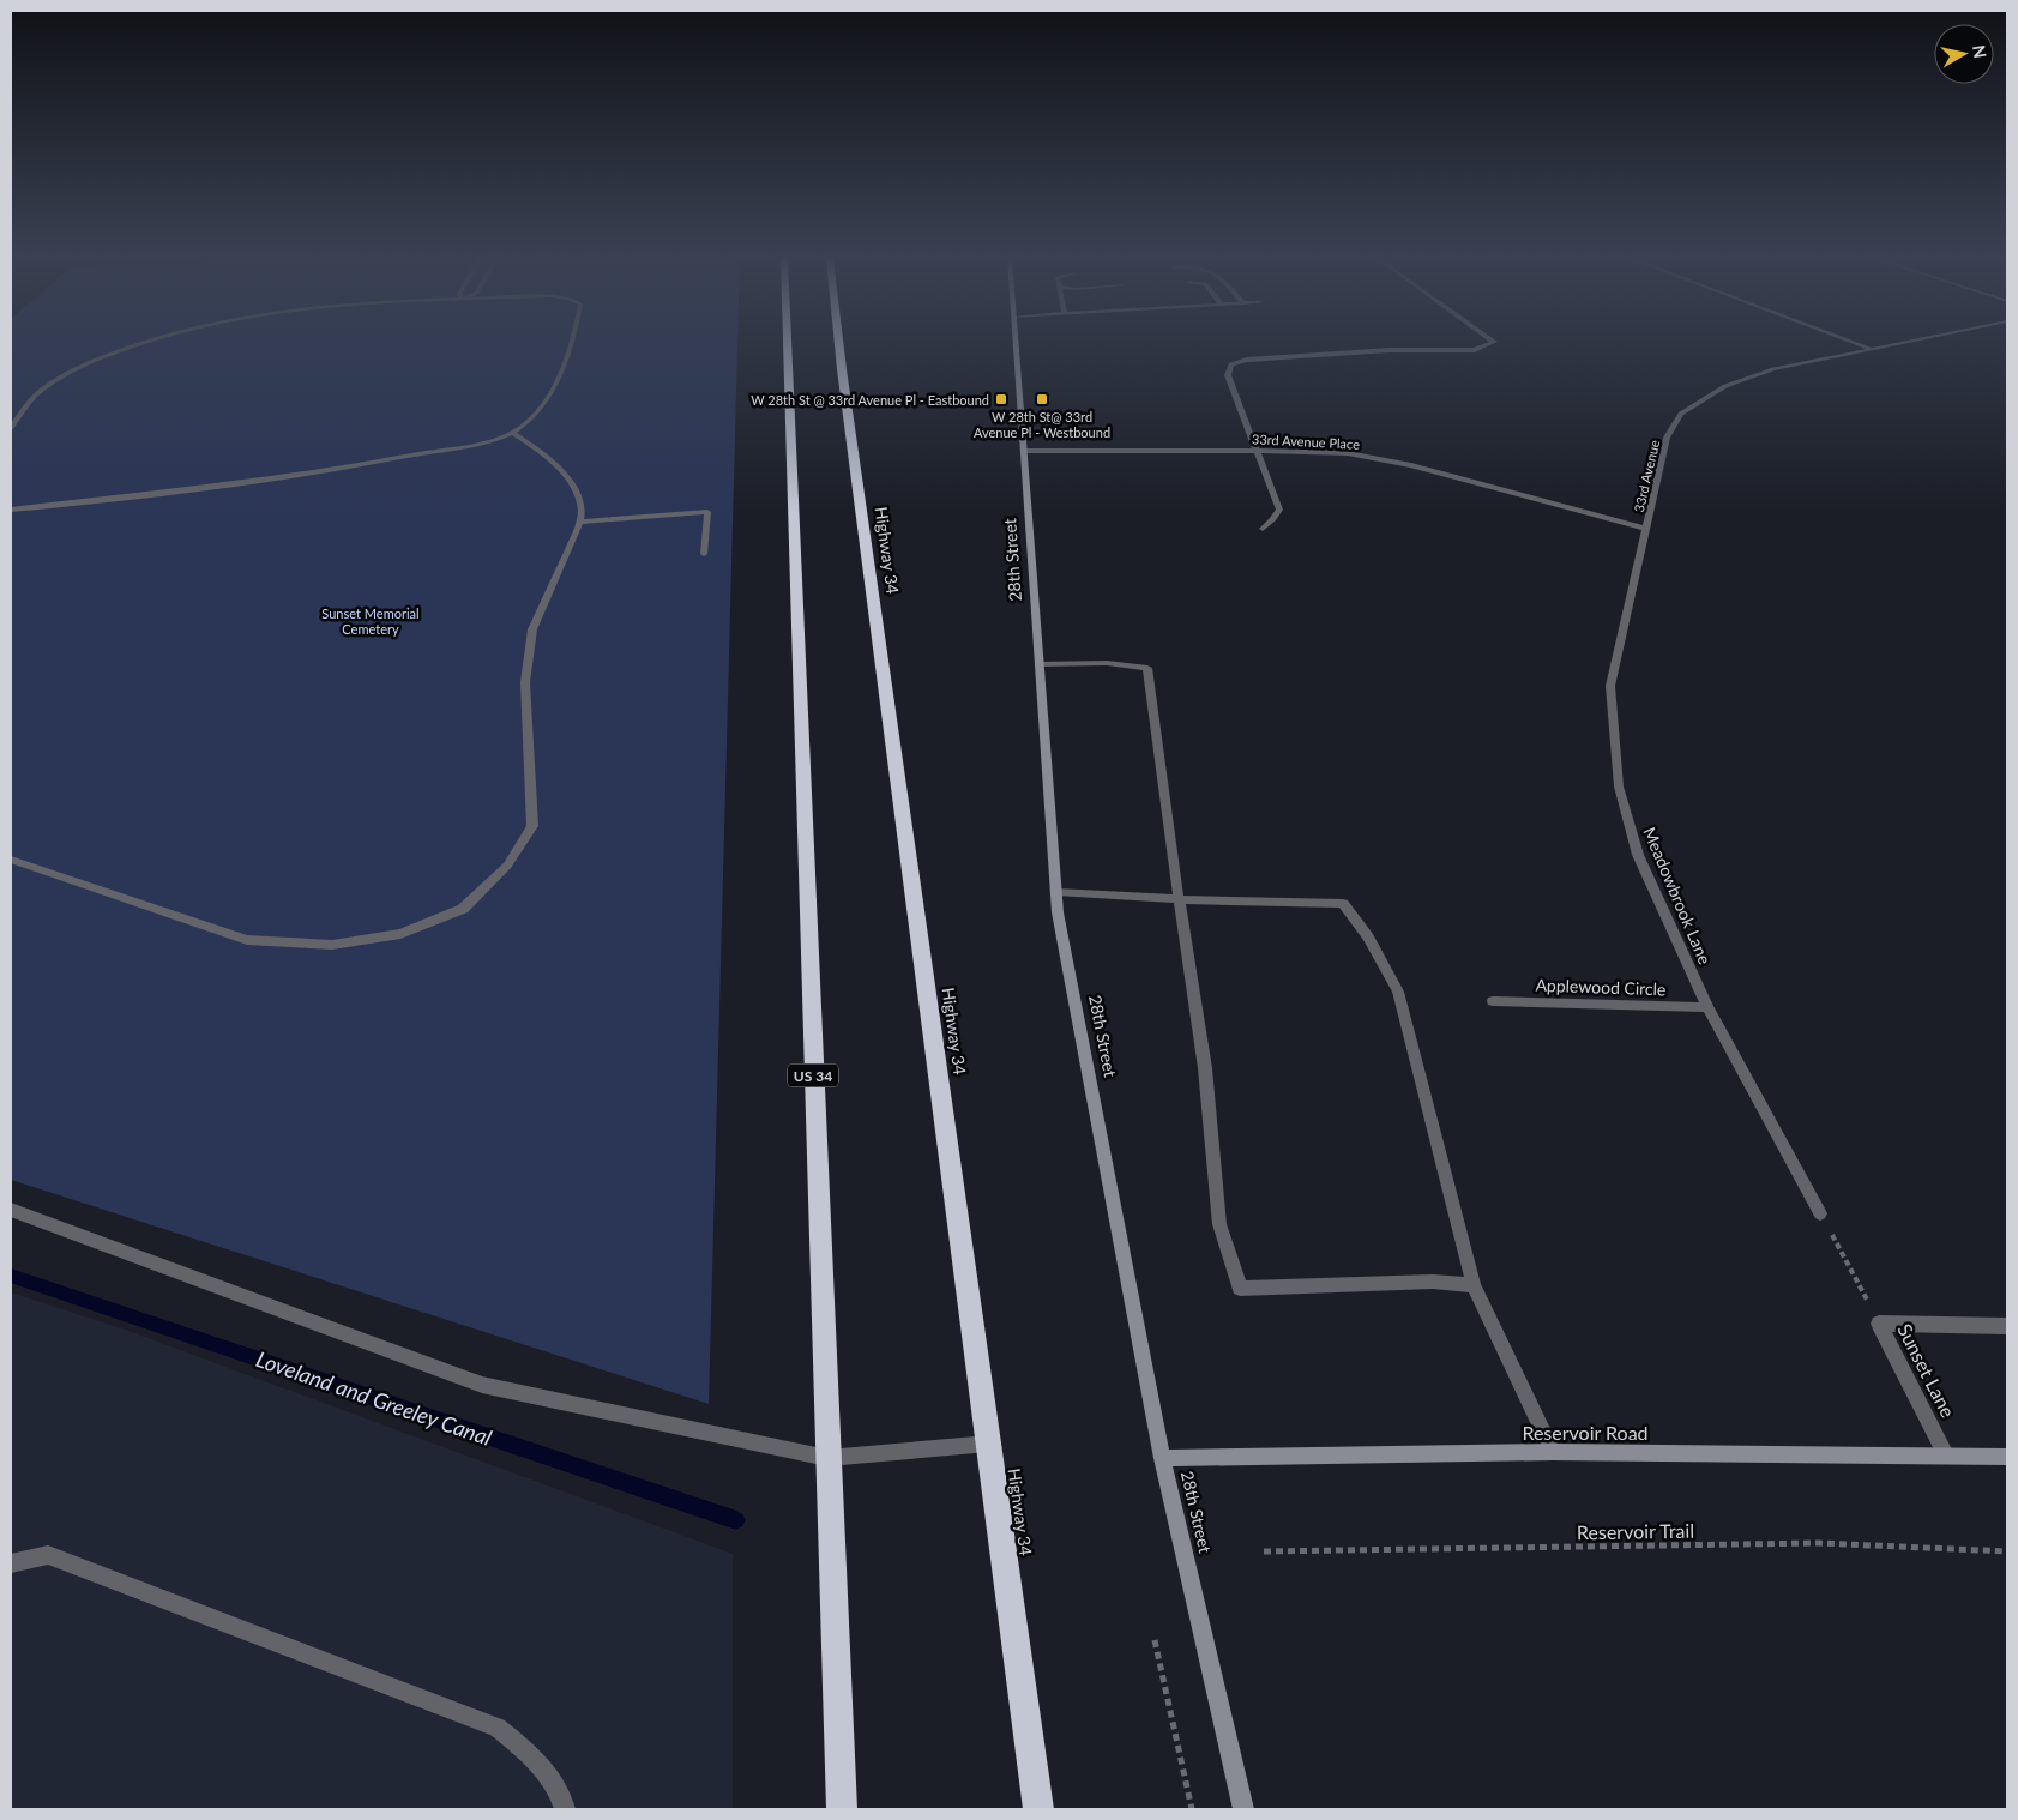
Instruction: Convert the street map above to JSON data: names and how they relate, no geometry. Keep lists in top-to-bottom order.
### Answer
{
  "streets": {
    "highway": ["Highway 34", "US 34"],
    "street": [
      "33rd Avenue Place",
      "33rd Avenue",
      "28th Street",
      "Meadowbrook Lane",
      "Applewood Circle",
      "Sunset Lane",
      "Reservoir Road"
    ],
    "path": ["Reservoir Trail"]
  },
  "crossings": [
    ["33rd Avenue Place", "33rd Avenue"],
    ["33rd Avenue Place", "28th Street"],
    ["33rd Avenue Place", "Meadowbrook Lane"],
    ["33rd Avenue", "Meadowbrook Lane"],
    ["28th Street", "Reservoir Road"],
    ["Meadowbrook Lane", "Applewood Circle"],
    ["Sunset Lane", "Reservoir Road"]
  ],
  "water": ["Loveland and Greeley Canal"],
  "parks": ["Sunset Memorial Cemetery"],
  "places": {
    "transit": ["W 28th St @ 33rd Avenue Pl - Eastbound", "W 28th St@ 33rd Avenue Pl - Westbound"]
  },
  "north": "right"
}
